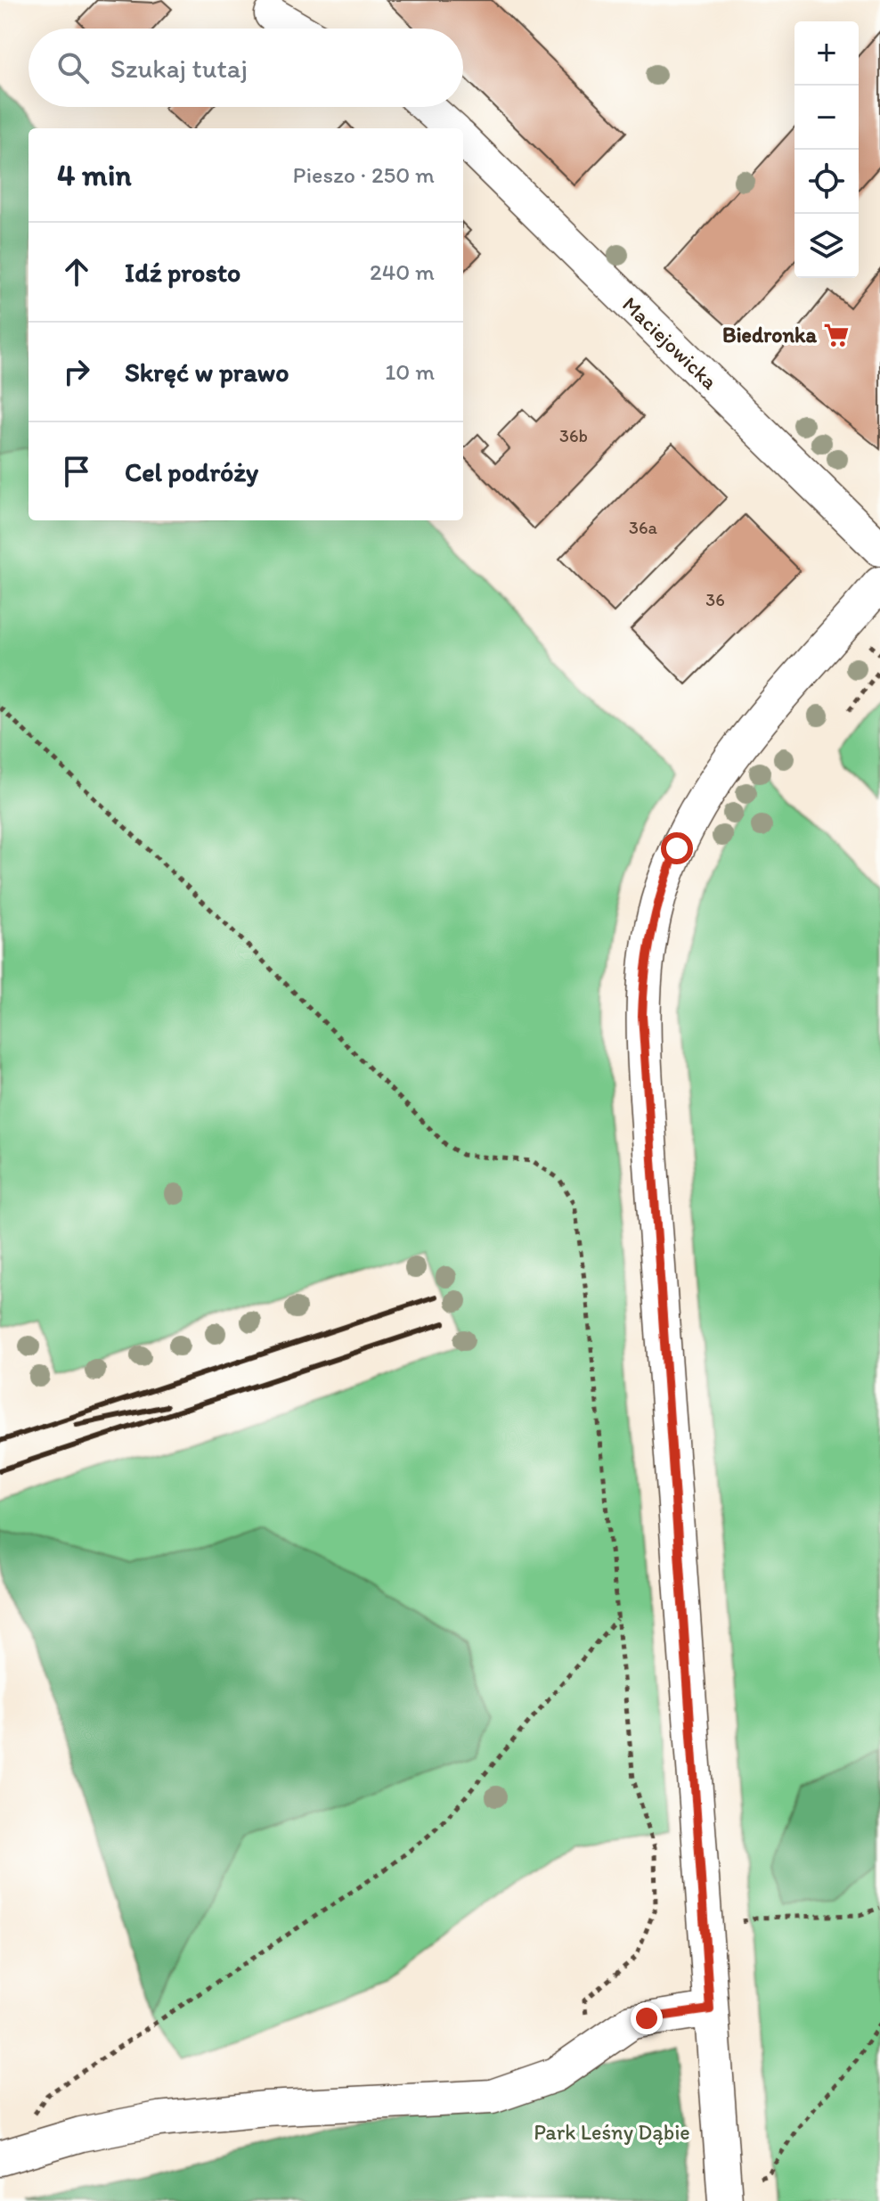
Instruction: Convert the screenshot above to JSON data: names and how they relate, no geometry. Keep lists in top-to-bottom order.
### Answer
{
  "streets": {
    "street": ["Maciejowicka"]
  },
  "parks": ["Park Leśny Dąbie"],
  "places": {
    "supermarket": ["Biedronka"]
  },
  "house_numbers": ["36b", "36a", "36"],
  "page": {
    "map_buttons": ["+", "−"],
    "search": "Szukaj tutaj",
    "heading": ["4 min", "Pieszo · 250 m"],
    "list": [
      ["Idź prosto", "240 m"],
      ["Skręć w prawo", "10 m"],
      "Cel podróży"
    ]
  }
}
